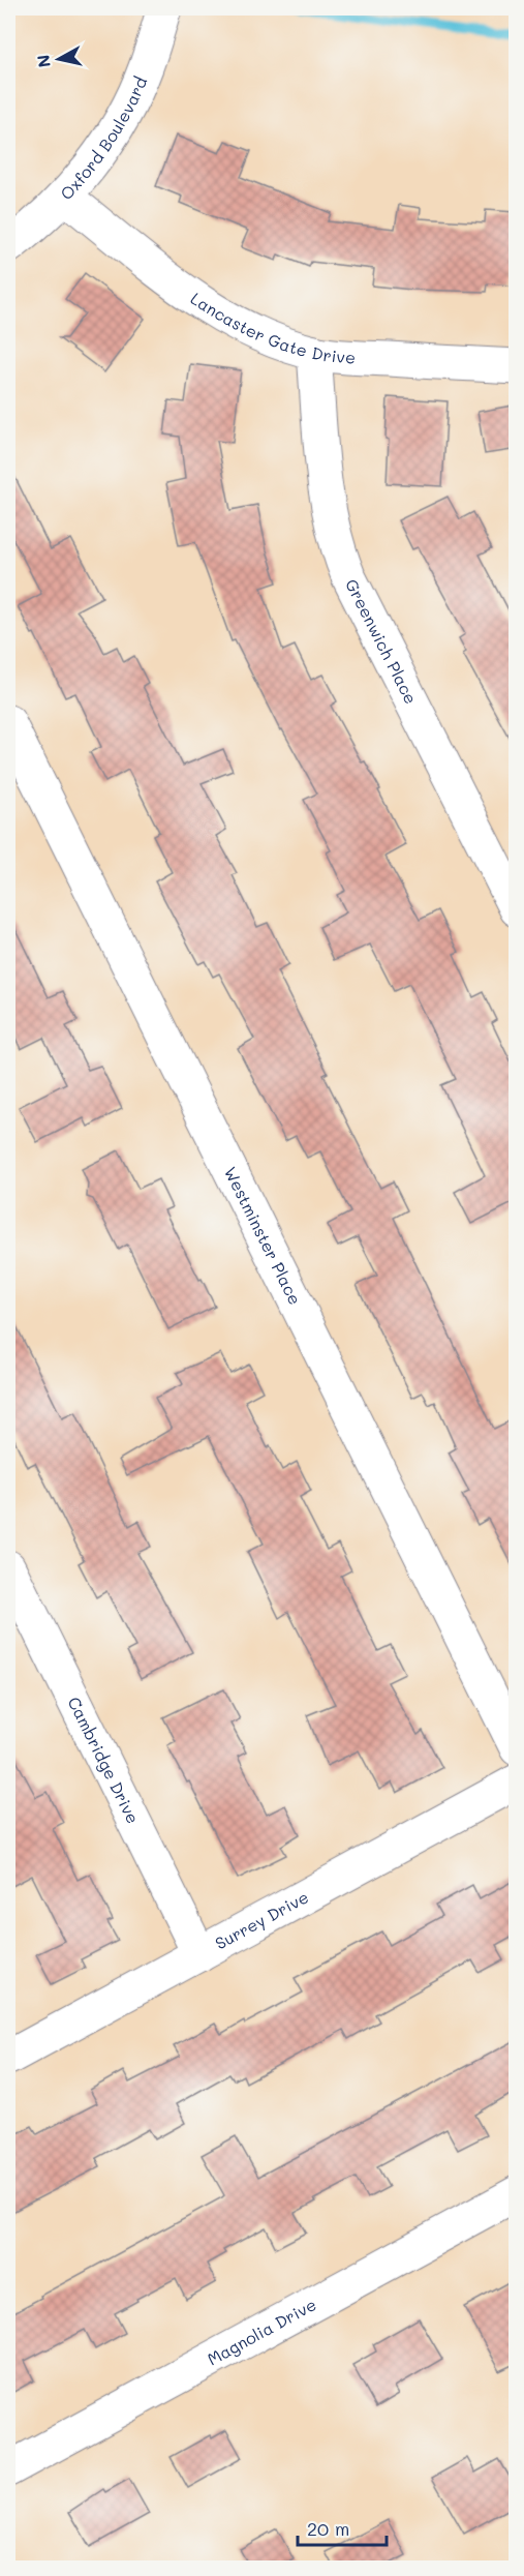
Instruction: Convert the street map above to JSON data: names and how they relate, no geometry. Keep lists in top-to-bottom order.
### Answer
{
  "streets": {
    "street": [
      "Oxford Boulevard",
      "Lancaster Gate Drive",
      "Greenwich Place",
      "Westminster Place",
      "Cambridge Drive",
      "Surrey Drive",
      "Magnolia Drive"
    ]
  },
  "crossings": [
    ["Oxford Boulevard", "Lancaster Gate Drive"],
    ["Lancaster Gate Drive", "Greenwich Place"],
    ["Cambridge Drive", "Surrey Drive"]
  ],
  "scale_bar": "20 m",
  "north": "left"
}
